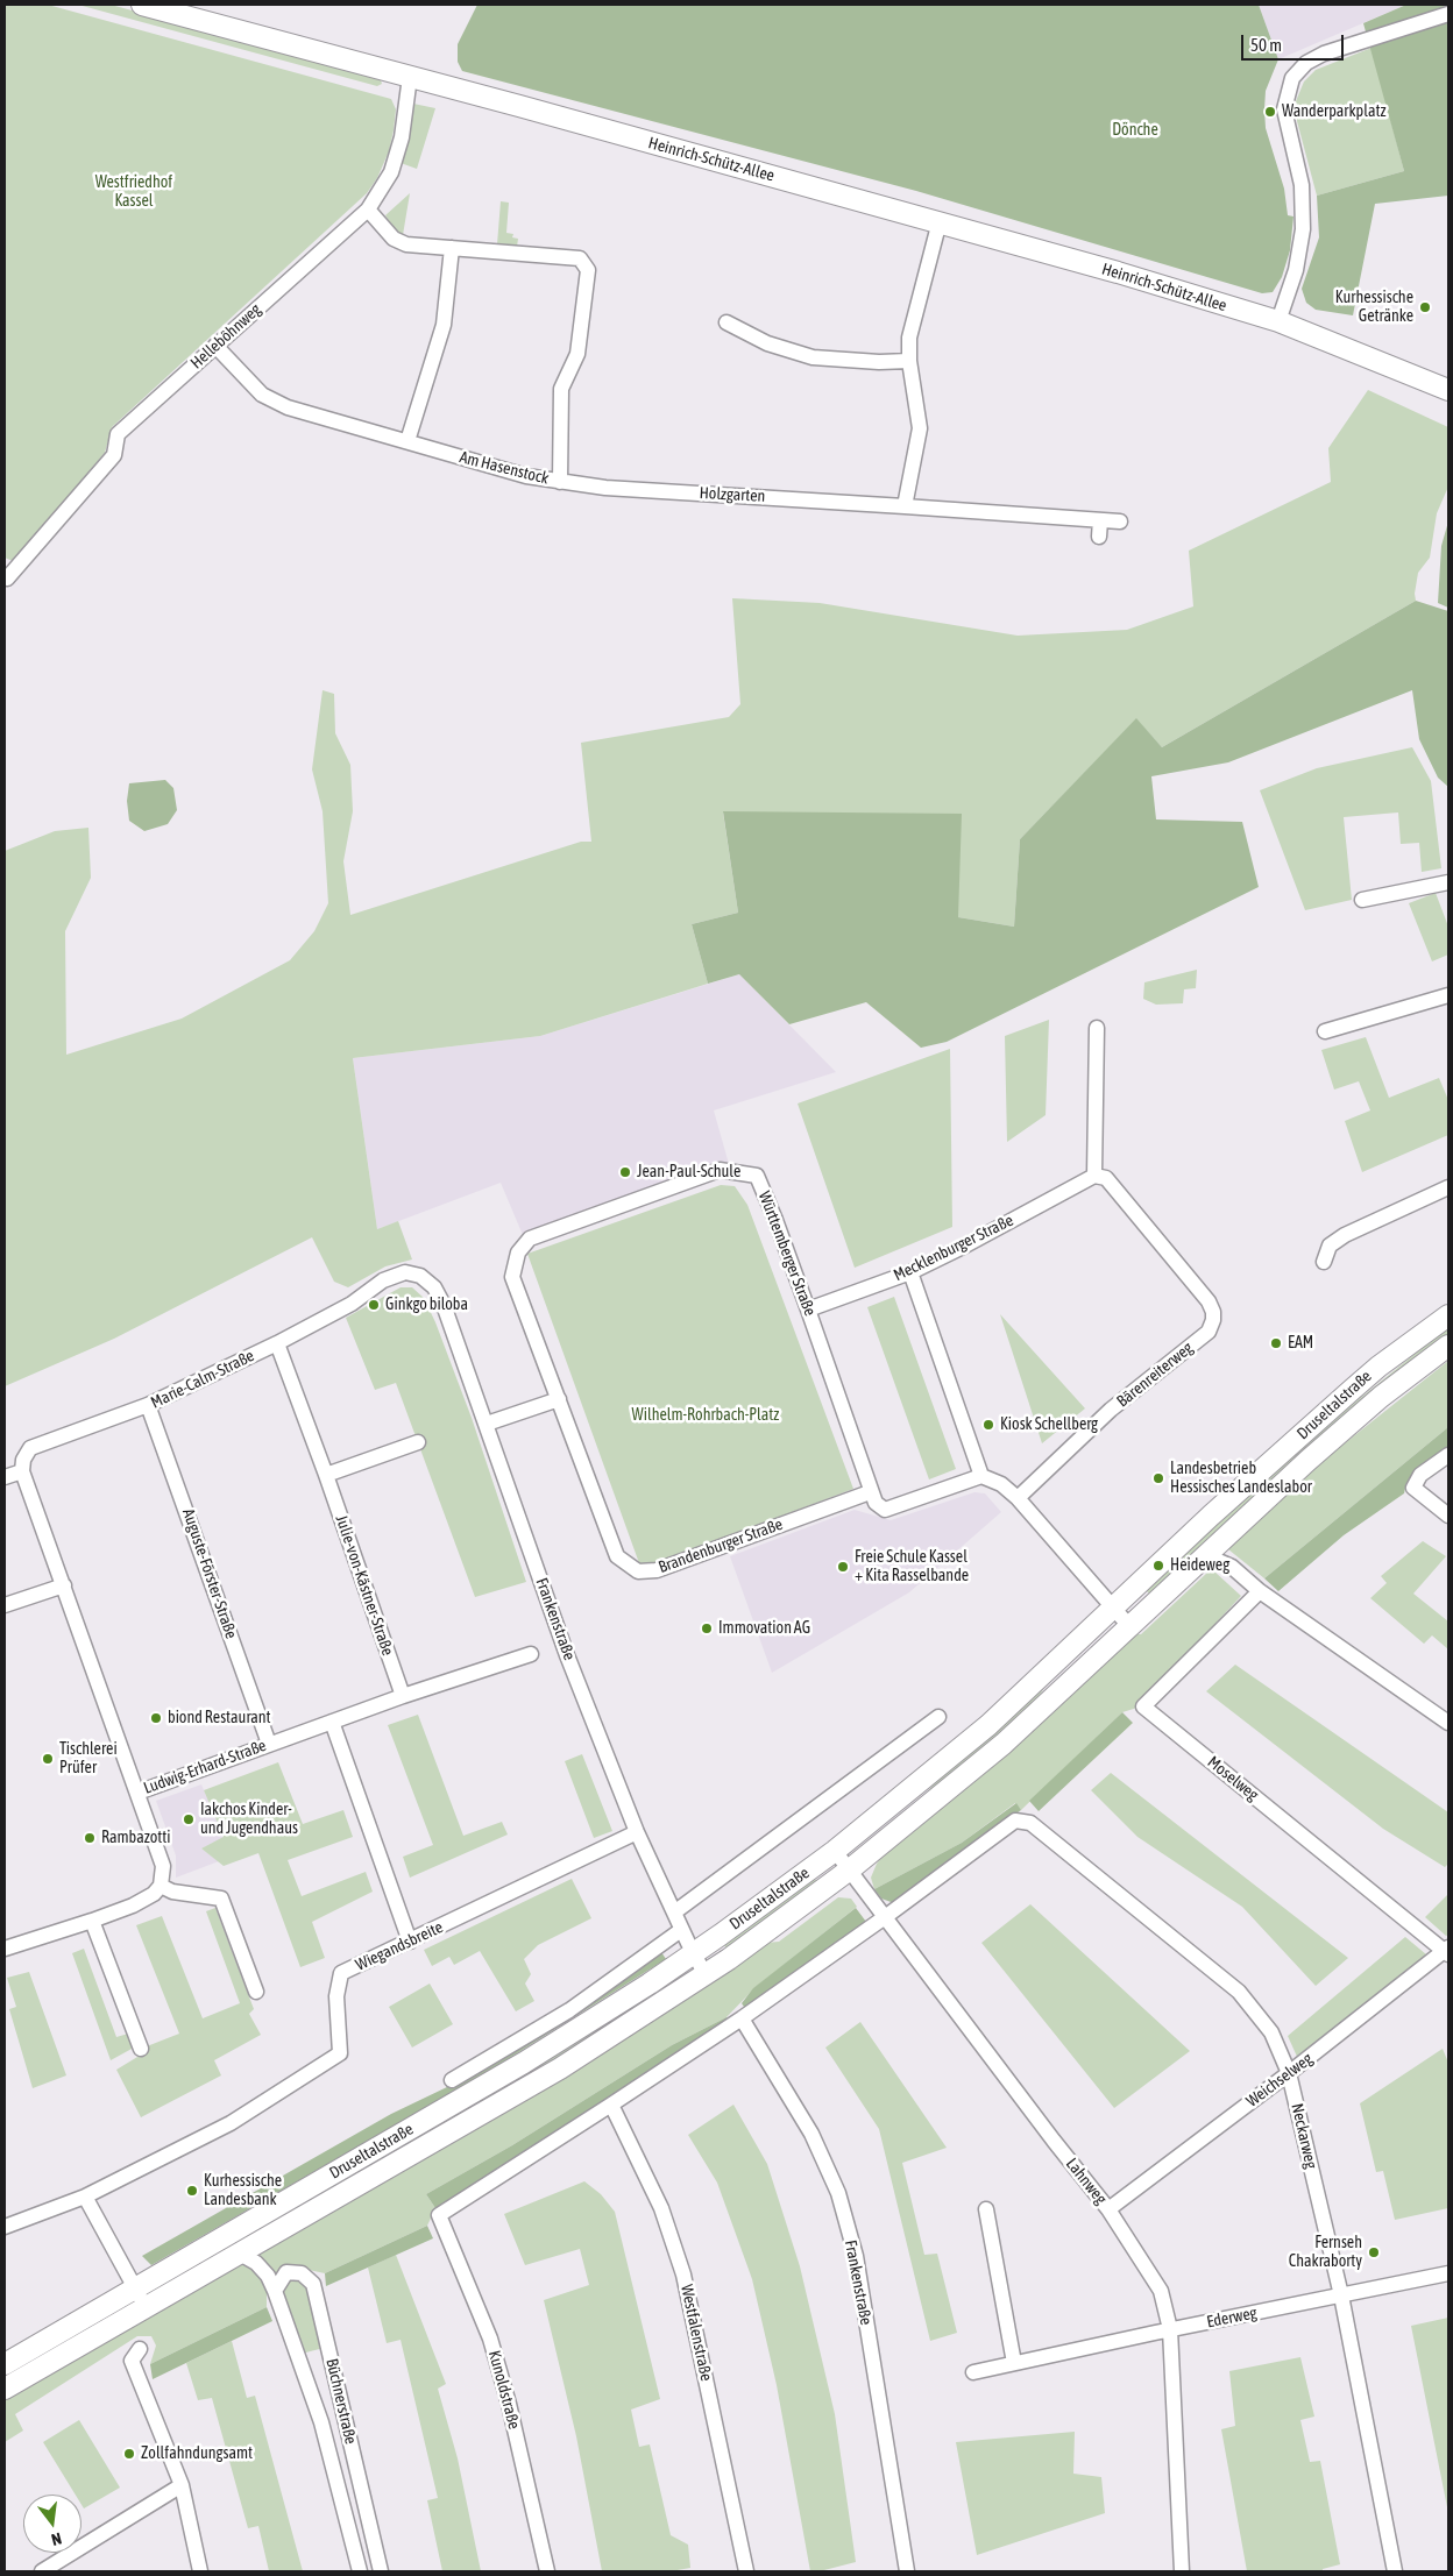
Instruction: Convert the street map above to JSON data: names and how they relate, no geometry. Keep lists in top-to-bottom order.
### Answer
{
  "streets": {
    "main road": ["Heinrich-Schütz-Allee", "Druseltalstraße"],
    "street": [
      "Helleböhnweg",
      "Am Hasenstock",
      "Holzgarten",
      "Mecklenburger Straße",
      "Württemberger Straße",
      "Bärenreiterweg",
      "Marie-Calm-Straße",
      "Brandenburger Straße",
      "Auguste-Förster-Straße",
      "Julie-von-Kästner-Straße",
      "Frankenstraße",
      "Ludwig-Erhard-Straße",
      "Moselweg",
      "Wiegandsbreite",
      "Weichselweg",
      "Neckarweg",
      "Lahnweg",
      "Ederweg",
      "Westfalenstraße",
      "Kunoldstraße",
      "Büchnerstraße"
    ]
  },
  "crossings": [
    ["Heinrich-Schütz-Allee", "Helleböhnweg"],
    ["Helleböhnweg", "Am Hasenstock"],
    ["Am Hasenstock", "Holzgarten"],
    ["Mecklenburger Straße", "Württemberger Straße"],
    ["Mecklenburger Straße", "Bärenreiterweg"],
    ["Württemberger Straße", "Brandenburger Straße"],
    ["Marie-Calm-Straße", "Auguste-Förster-Straße"],
    ["Marie-Calm-Straße", "Julie-von-Kästner-Straße"],
    ["Marie-Calm-Straße", "Frankenstraße"],
    ["Druseltalstraße", "Frankenstraße"],
    ["Druseltalstraße", "Lahnweg"],
    ["Druseltalstraße", "Büchnerstraße"],
    ["Auguste-Förster-Straße", "Ludwig-Erhard-Straße"],
    ["Julie-von-Kästner-Straße", "Ludwig-Erhard-Straße"],
    ["Frankenstraße", "Wiegandsbreite"],
    ["Moselweg", "Weichselweg"],
    ["Weichselweg", "Neckarweg"],
    ["Weichselweg", "Lahnweg"],
    ["Neckarweg", "Lahnweg"],
    ["Neckarweg", "Ederweg"],
    ["Lahnweg", "Ederweg"],
    ["Westfalenstraße", "Kunoldstraße"]
  ],
  "parks": ["Dönche", "Westfriedhof Kassel", "Wilhelm-Rohrbach-Platz"],
  "places": [
    "Wanderparkplatz",
    "Kurhessische Getränke",
    "Jean-Paul-Schule",
    "Ginkgo biloba",
    "EAM",
    "Kiosk Schellberg",
    "Landesbetrieb Hessisches Landeslabor",
    "Heideweg",
    "Freie Schule Kassel + Kita Rasselbande",
    "Immovation AG",
    "biond Restaurant",
    "Tischlerei Prüfer",
    "Iakchos Kinder- und Jugendhaus",
    "Rambazotti",
    "Kurhessische Landesbank",
    "Fernseh Chakraborty",
    "Zollfahndungsamt"
  ],
  "scale_bar": "50 m",
  "north": "bottom"
}
